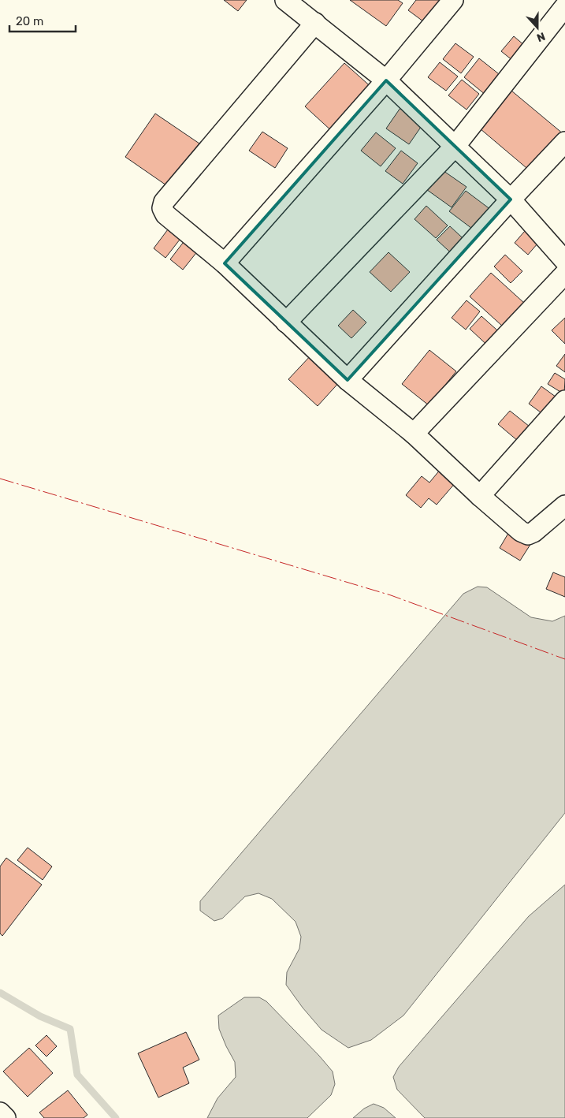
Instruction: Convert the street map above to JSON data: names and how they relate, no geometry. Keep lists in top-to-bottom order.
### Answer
{
  "scale_bar": "20 m",
  "north": "bottom"
}
